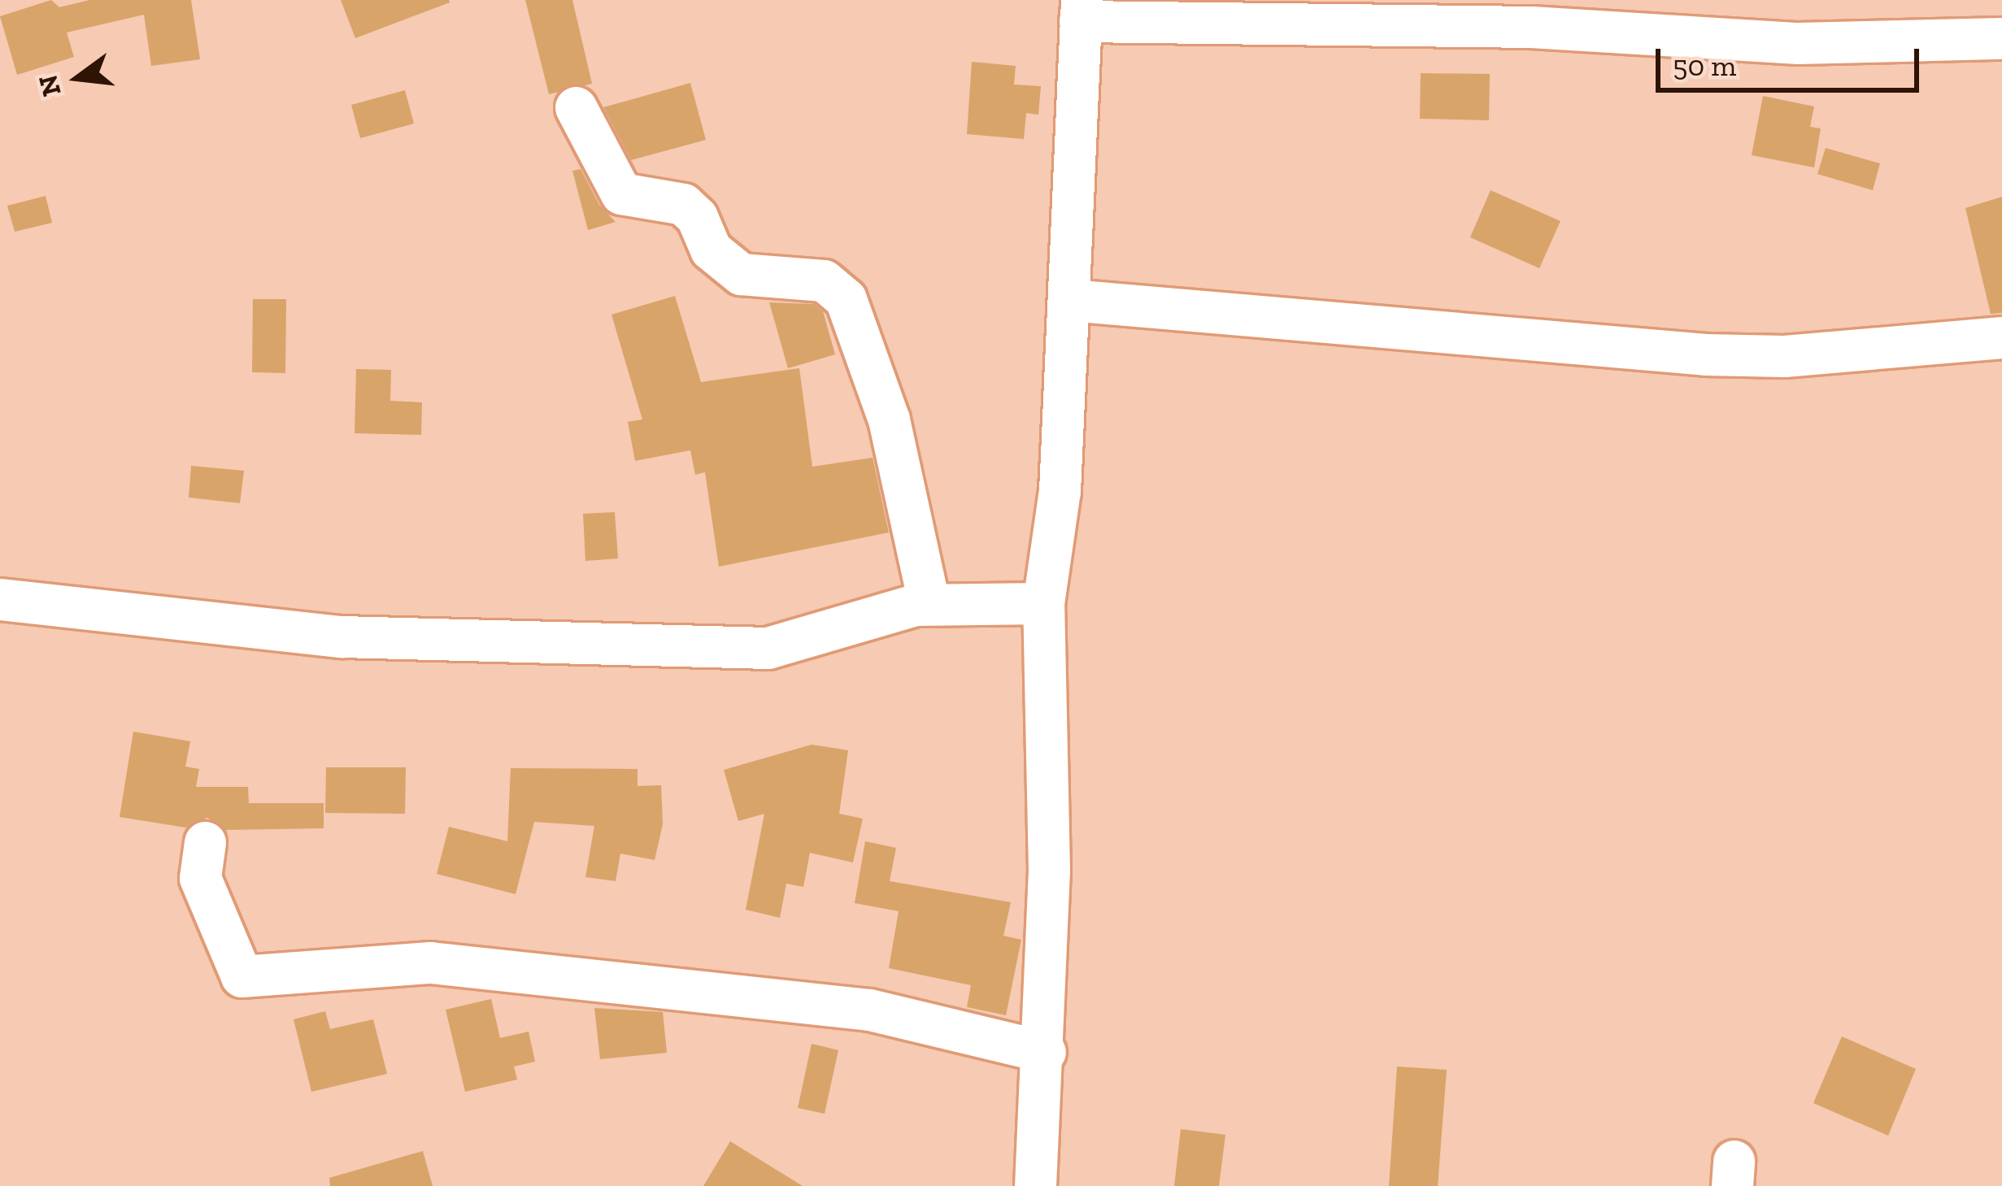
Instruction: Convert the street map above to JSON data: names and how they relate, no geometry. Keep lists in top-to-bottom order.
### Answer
{
  "scale_bar": "50 m",
  "north": "left"
}
